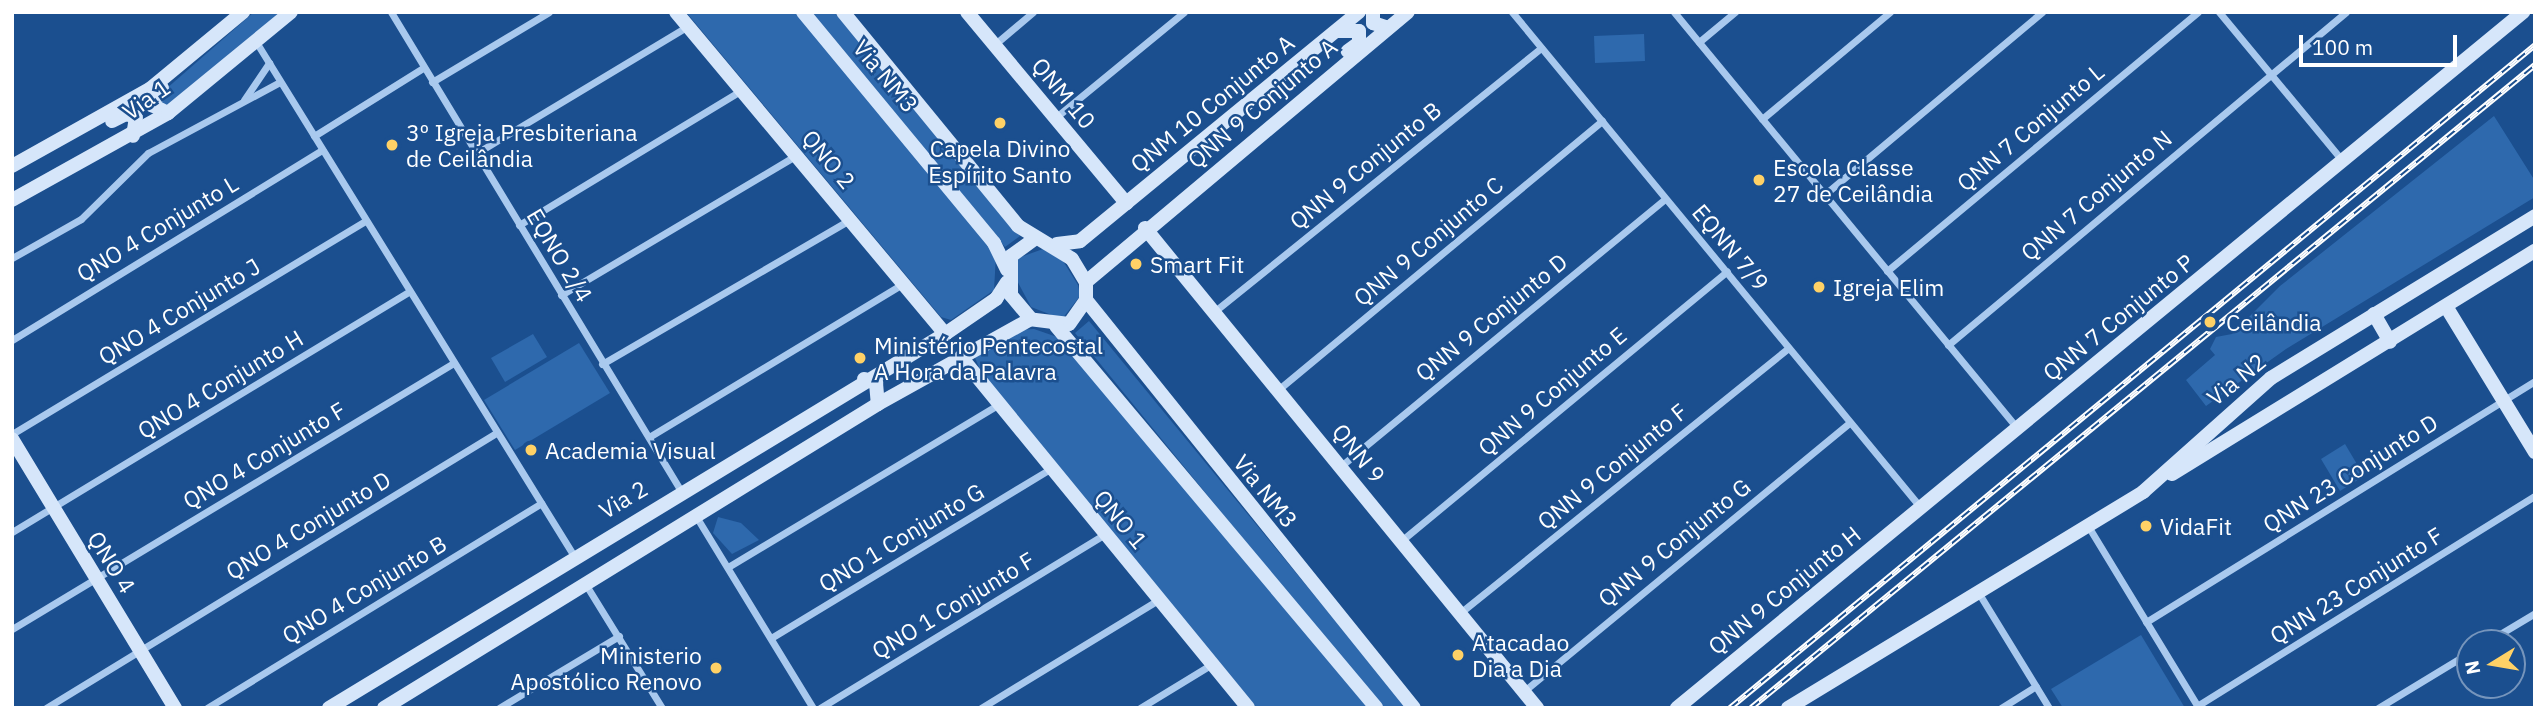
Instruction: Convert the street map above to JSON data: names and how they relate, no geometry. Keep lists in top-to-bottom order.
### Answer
{
  "streets": {
    "main road": [
      "Via NM3",
      "QNM 10",
      "Via 1",
      "QNM 10 Conjunto A",
      "QNN 9 Conjunto A",
      "QNO 2",
      "QNN 7 Conjunto P",
      "Via N2",
      "QNN 9",
      "Via 2",
      "QNO 1",
      "QNO 4",
      "QNN 9 Conjunto H"
    ],
    "street": [
      "QNN 7 Conjunto L",
      "QNN 9 Conjunto B",
      "QNN 7 Conjunto N",
      "QNO 4 Conjunto L",
      "QNN 9 Conjunto C",
      "EQNN 7/9",
      "EQNO 2/4",
      "QNO 4 Conjunto J",
      "QNN 9 Conjunto D",
      "QNO 4 Conjunto H",
      "QNN 9 Conjunto E",
      "QNO 4 Conjunto F",
      "QNN 9 Conjunto F",
      "QNN 23 Conjunto D",
      "QNO 4 Conjunto D",
      "QNO 1 Conjunto G",
      "QNN 9 Conjunto G",
      "QNN 23 Conjunto F",
      "QNO 4 Conjunto B",
      "QNO 1 Conjunto F"
    ]
  },
  "crossings": [
    ["Via NM3", "QNM 10 Conjunto A"],
    ["Via NM3", "QNN 9 Conjunto A"],
    ["Via NM3", "Via 2"],
    ["QNM 10", "QNM 10 Conjunto A"],
    ["QNM 10 Conjunto A", "QNN 9 Conjunto A"],
    ["QNM 10 Conjunto A", "Via 2"],
    ["QNN 9 Conjunto A", "QNN 9"],
    ["QNN 9 Conjunto A", "Via 2"],
    ["QNO 2", "Via 2"],
    ["QNN 9 Conjunto B", "EQNN 7/9"],
    ["QNN 9 Conjunto B", "QNN 9"],
    ["QNN 9 Conjunto C", "EQNN 7/9"],
    ["QNN 9 Conjunto C", "QNN 9"],
    ["EQNN 7/9", "QNN 9 Conjunto D"],
    ["EQNN 7/9", "QNN 7 Conjunto P"],
    ["EQNN 7/9", "QNN 9 Conjunto E"],
    ["EQNN 7/9", "QNN 9 Conjunto F"],
    ["EQNN 7/9", "QNN 9 Conjunto G"],
    ["EQNN 7/9", "QNN 9 Conjunto H"],
    ["EQNO 2/4", "Via 2"],
    ["QNO 4 Conjunto J", "QNO 4"],
    ["QNN 9 Conjunto D", "QNN 9"],
    ["QNN 7 Conjunto P", "QNN 9 Conjunto H"],
    ["QNO 4 Conjunto H", "QNO 4"],
    ["QNN 9 Conjunto E", "QNN 9"],
    ["QNN 9", "QNN 9 Conjunto F"],
    ["QNN 9", "QNN 9 Conjunto G"],
    ["QNO 4 Conjunto F", "QNO 4"],
    ["QNO 1", "QNO 1 Conjunto G"],
    ["QNO 1", "QNO 1 Conjunto F"],
    ["QNO 4 Conjunto D", "QNO 4"]
  ],
  "places": [
    "Capela Divino Espírito Santo",
    "3º Igreja Presbiteriana de Ceilândia",
    "Escola Classe 27 de Ceilândia",
    "Smart Fit",
    "Igreja Elim",
    "Ceilândia",
    "Ministério Pentecostal A Hora da Palavra",
    "Academia Visual",
    "VidaFit",
    "Atacadao Dia a Dia",
    "Ministerio Apostólico Renovo"
  ],
  "scale_bar": "100 m",
  "north": "left"
}
